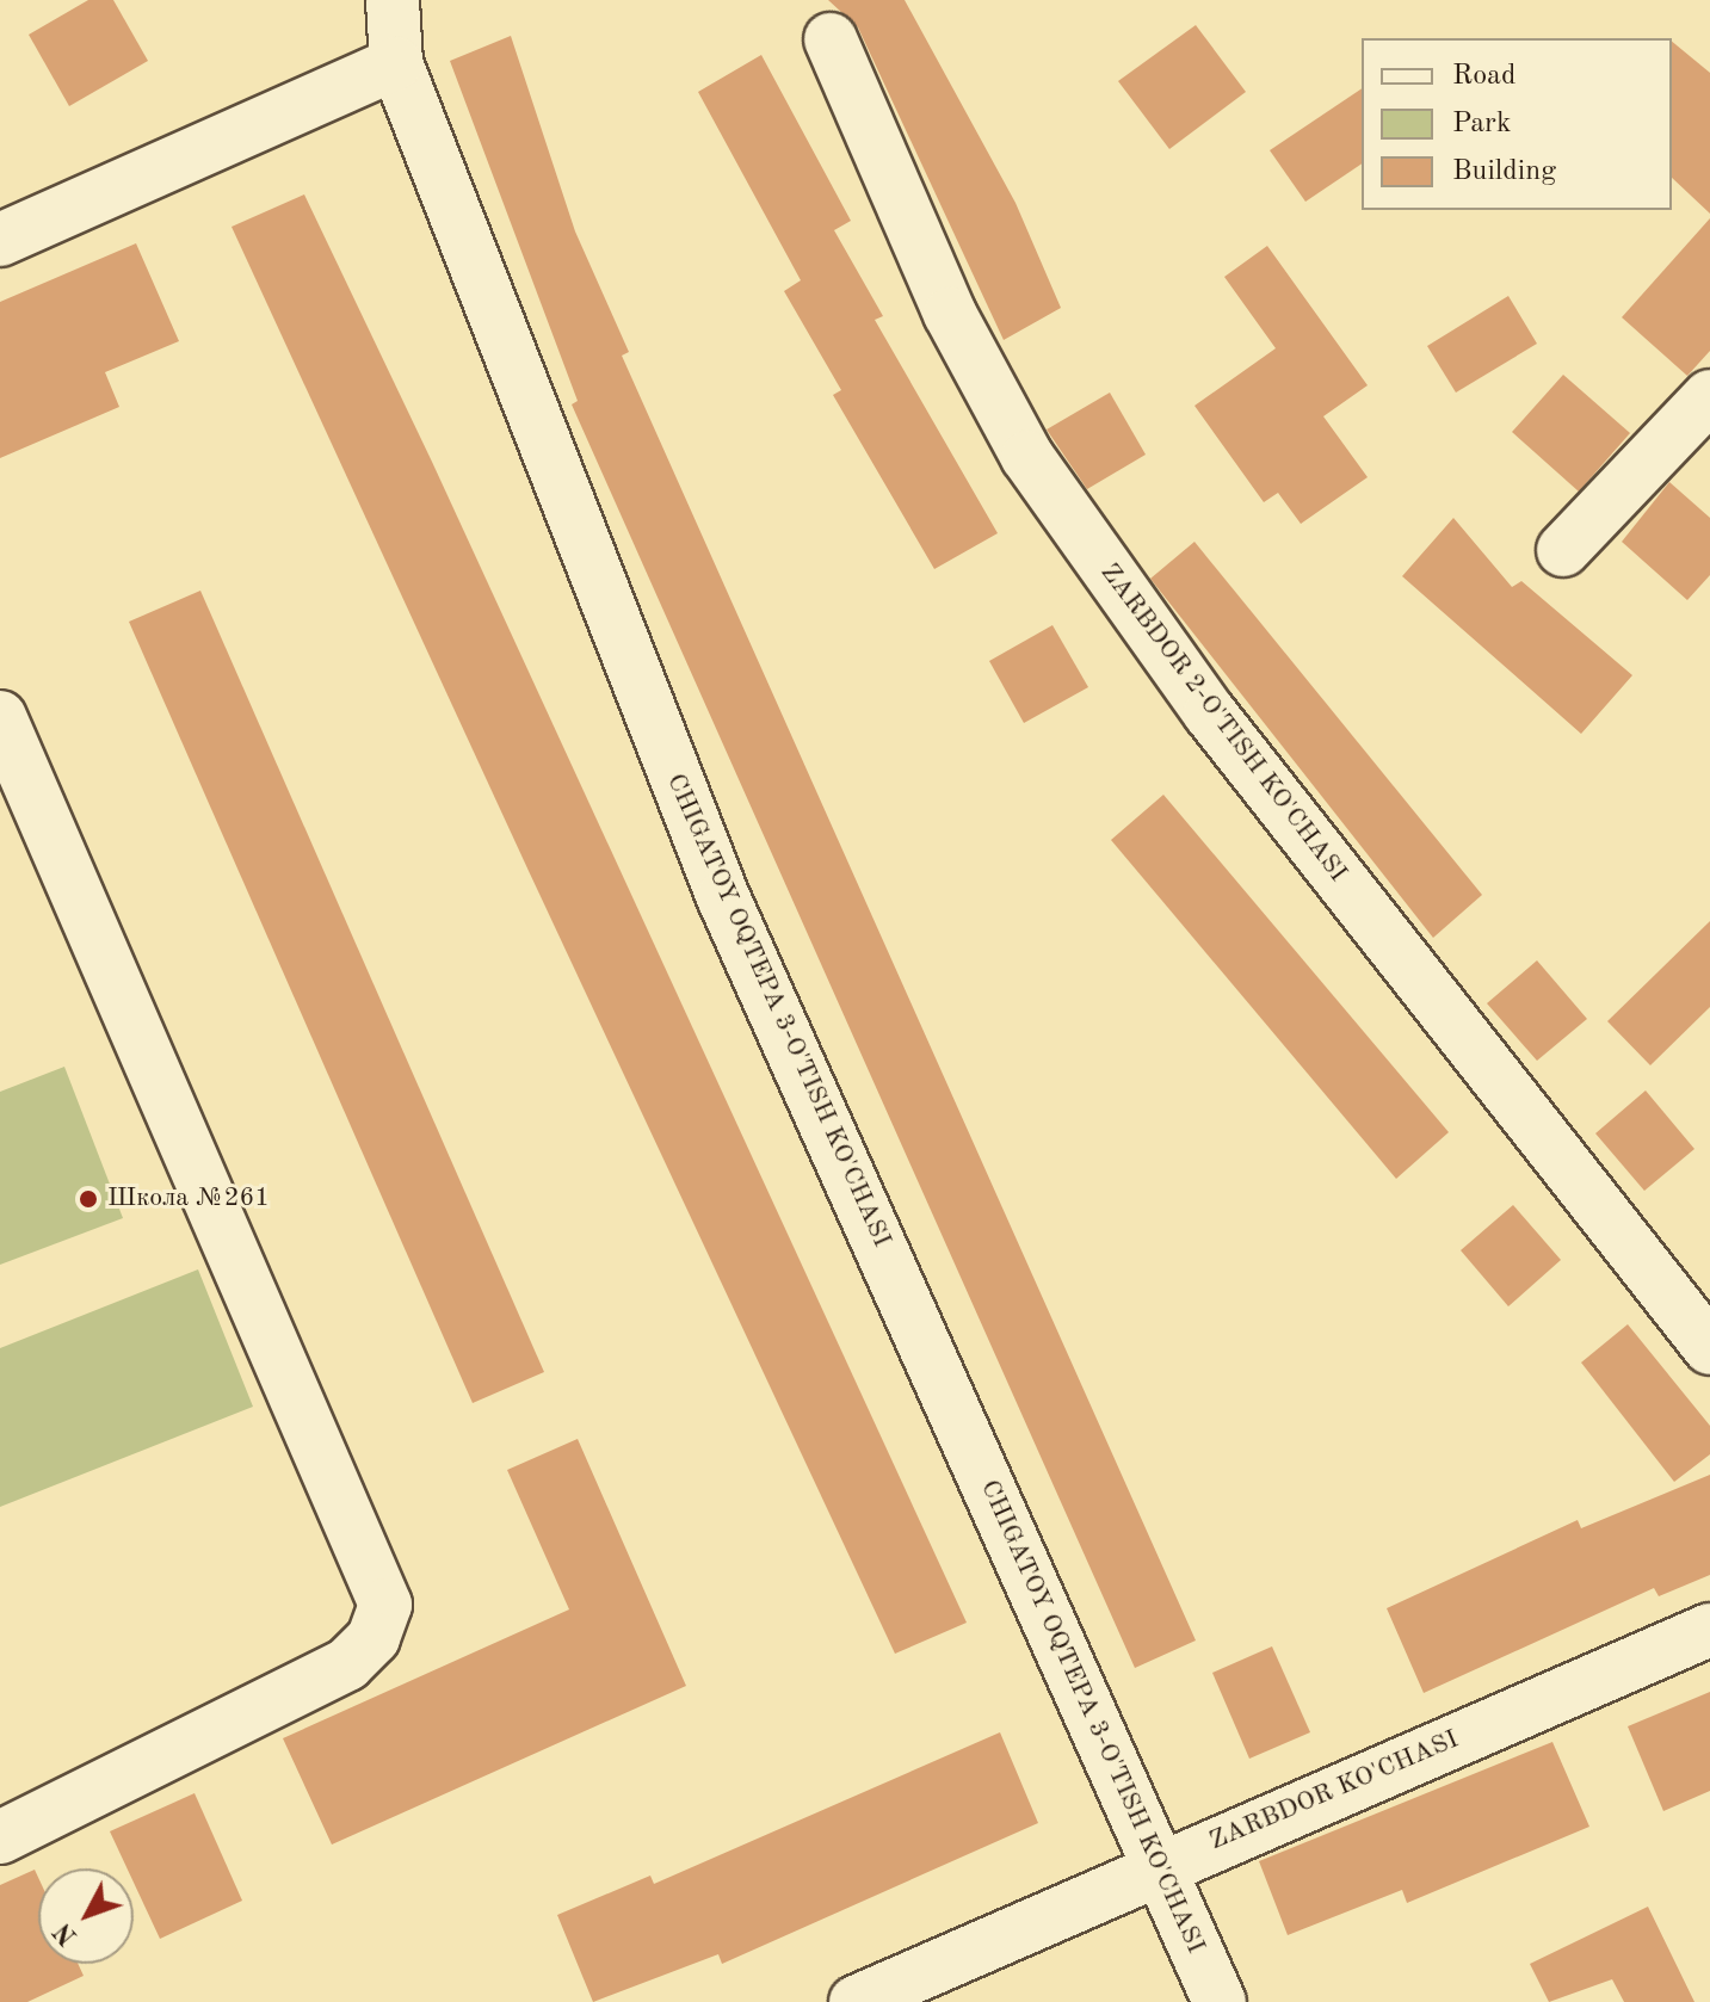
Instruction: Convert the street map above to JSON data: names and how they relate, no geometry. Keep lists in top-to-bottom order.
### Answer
{
  "streets": {
    "street": ["ZARBDOR 2-O'TISH KO'CHASI", "CHIGATOY OQTEPA 3-O'TISH KO'CHASI", "ZARBDOR KO'CHASI"]
  },
  "crossings": [
    ["CHIGATOY OQTEPA 3-O'TISH KO'CHASI", "ZARBDOR KO'CHASI"]
  ],
  "places": ["Школа №261"],
  "legend": ["Road", "Park", "Building"],
  "north": "bottom left"
}
